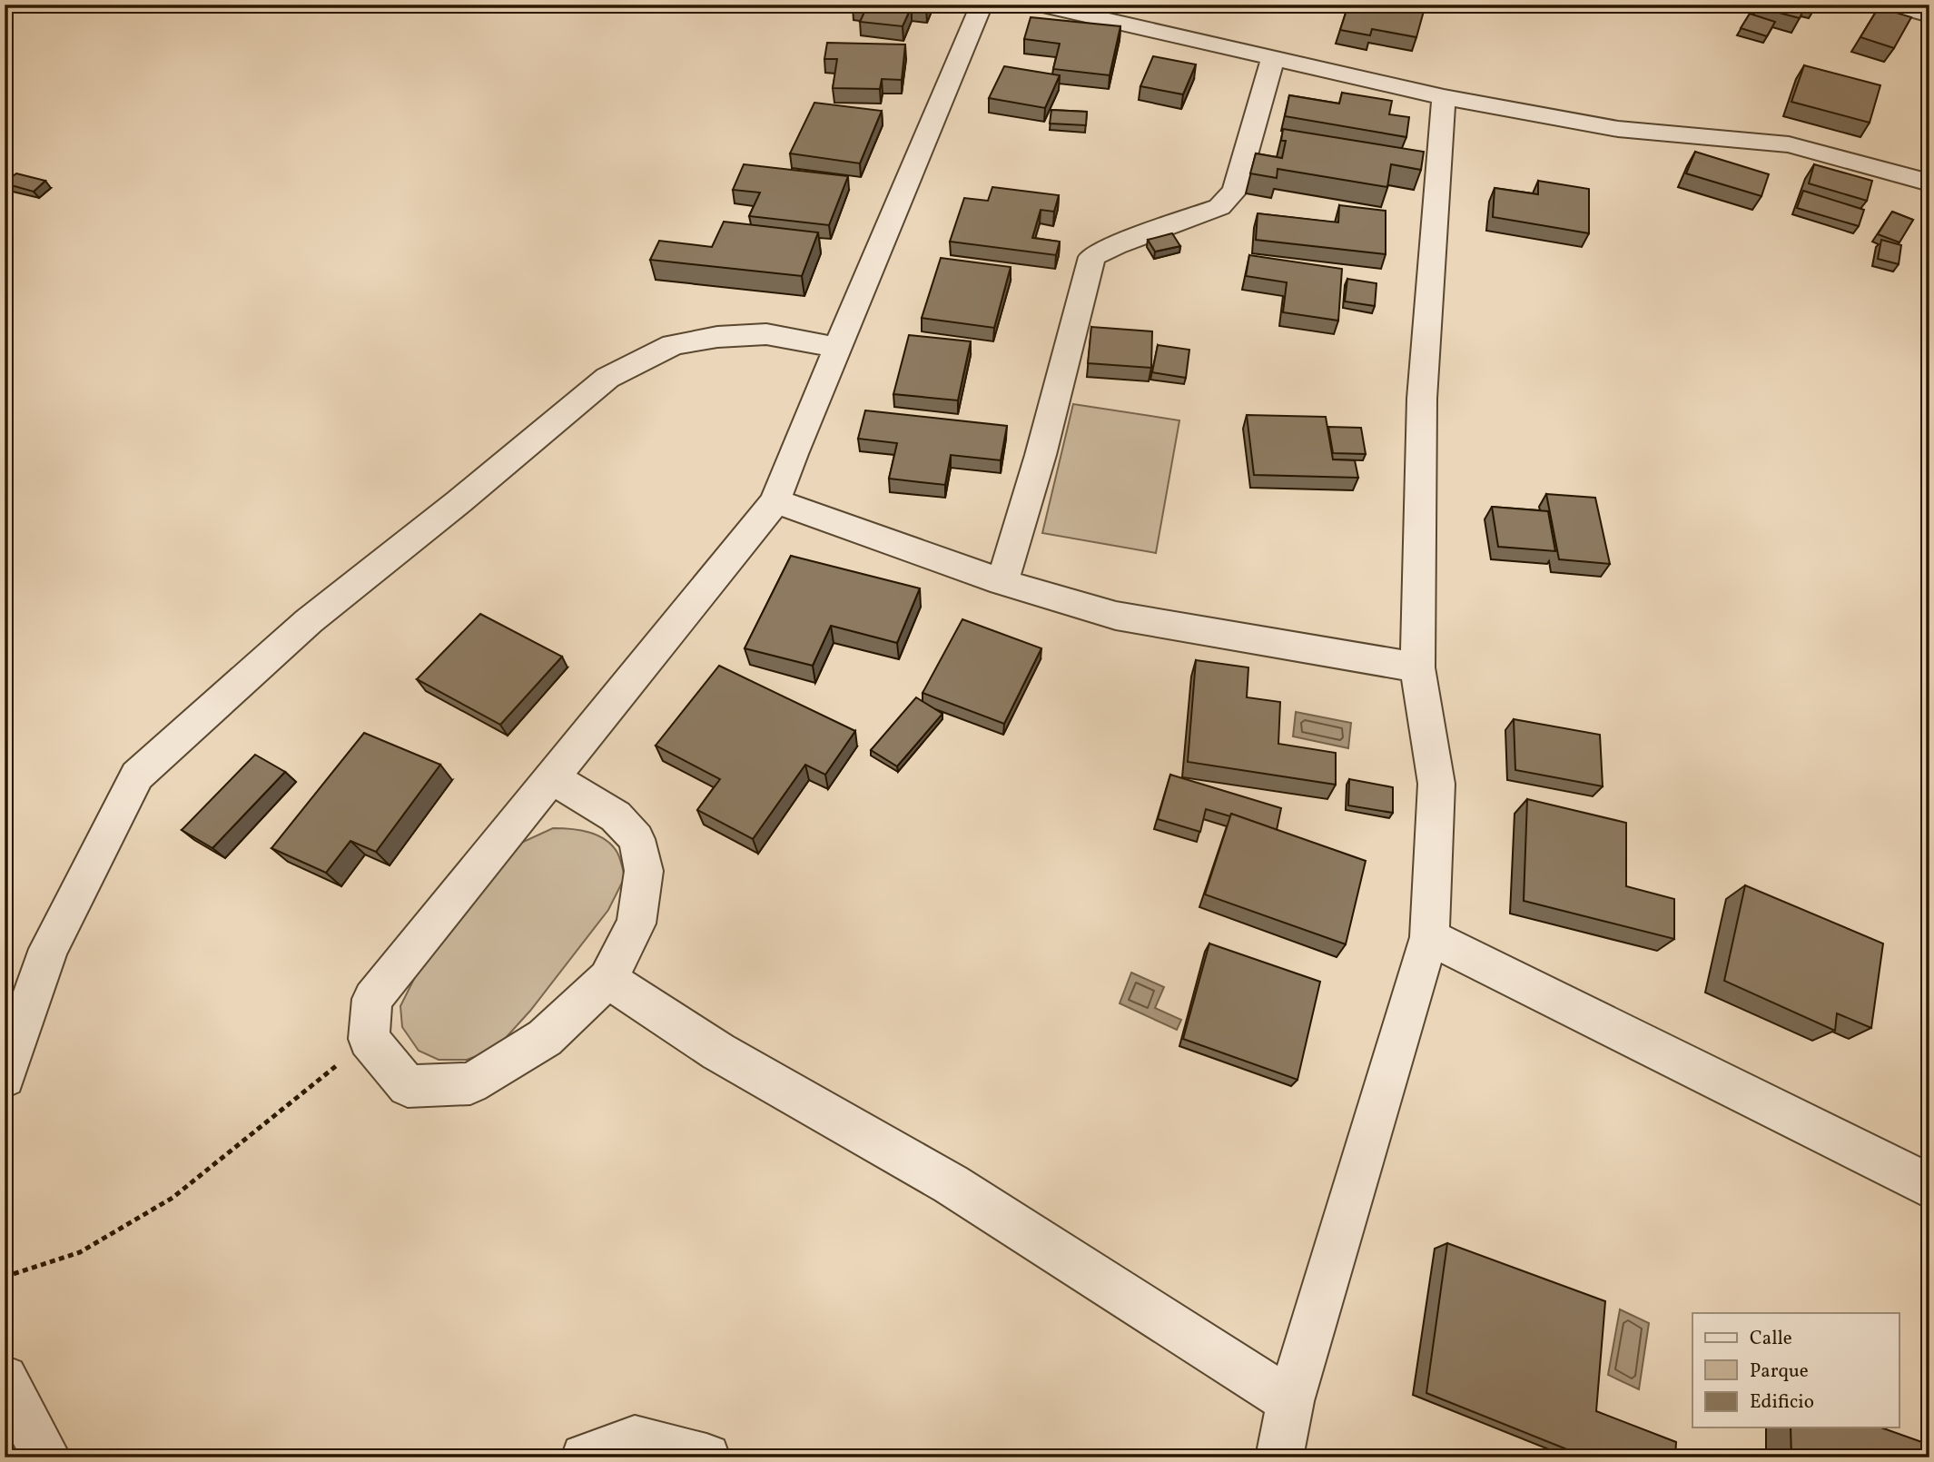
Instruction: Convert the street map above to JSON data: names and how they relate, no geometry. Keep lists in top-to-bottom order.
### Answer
{
  "legend": ["Calle", "Parque", "Edificio"]
}
